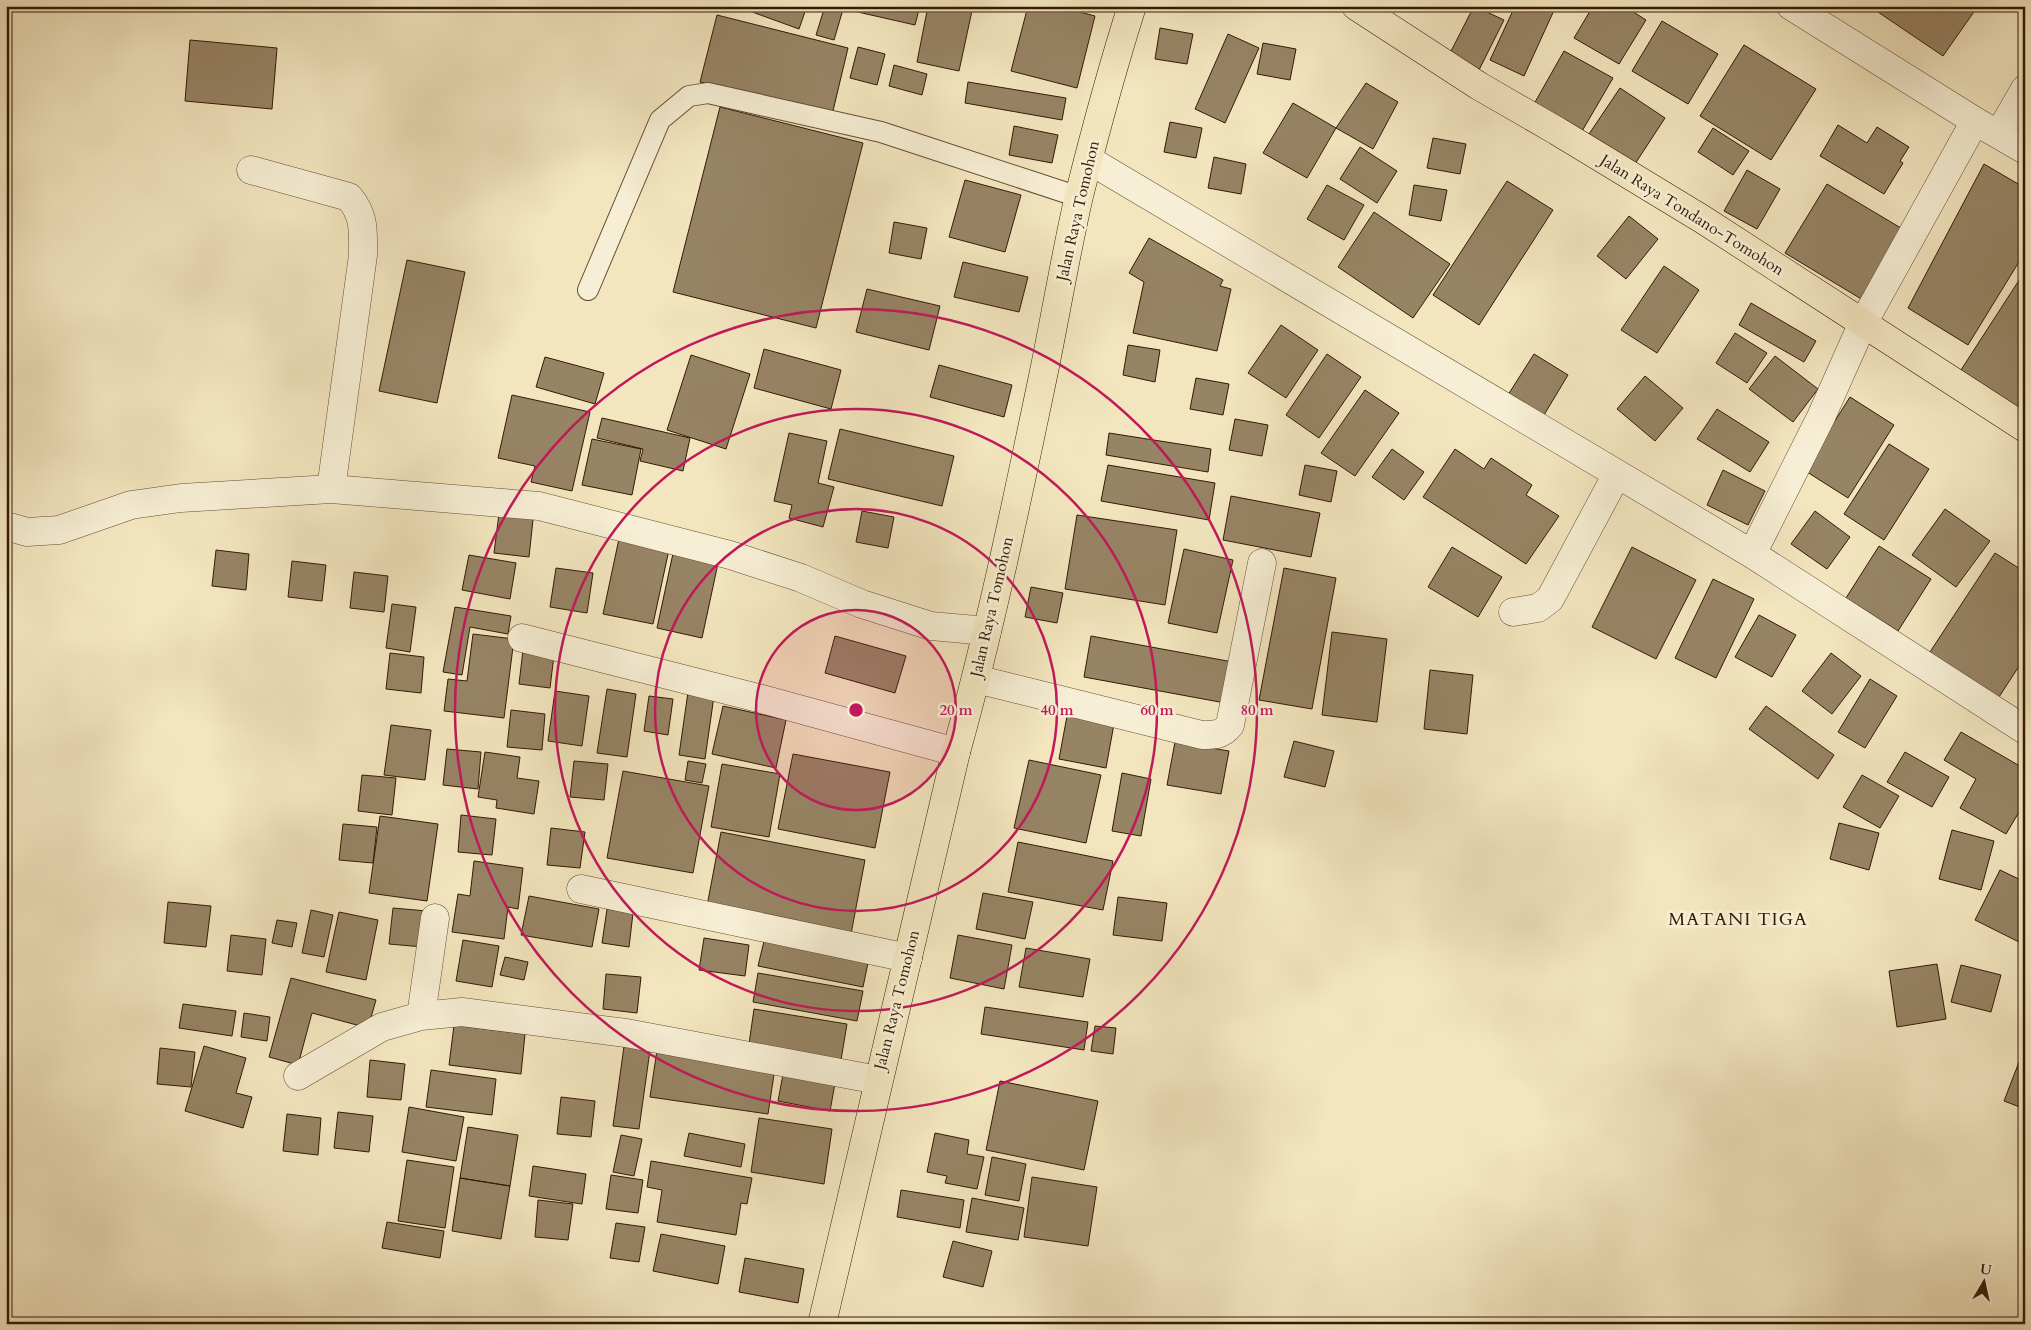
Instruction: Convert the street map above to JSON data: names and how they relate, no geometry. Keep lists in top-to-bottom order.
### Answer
{
  "streets": {
    "highway": ["Jalan Raya Tomohon", "Jalan Raya Tondano-Tomohon"]
  },
  "districts": ["MATANI TIGA"],
  "north": "top",
  "rings": [
    "20 m",
    "40 m",
    "60 m",
    "80 m"
  ]
}
